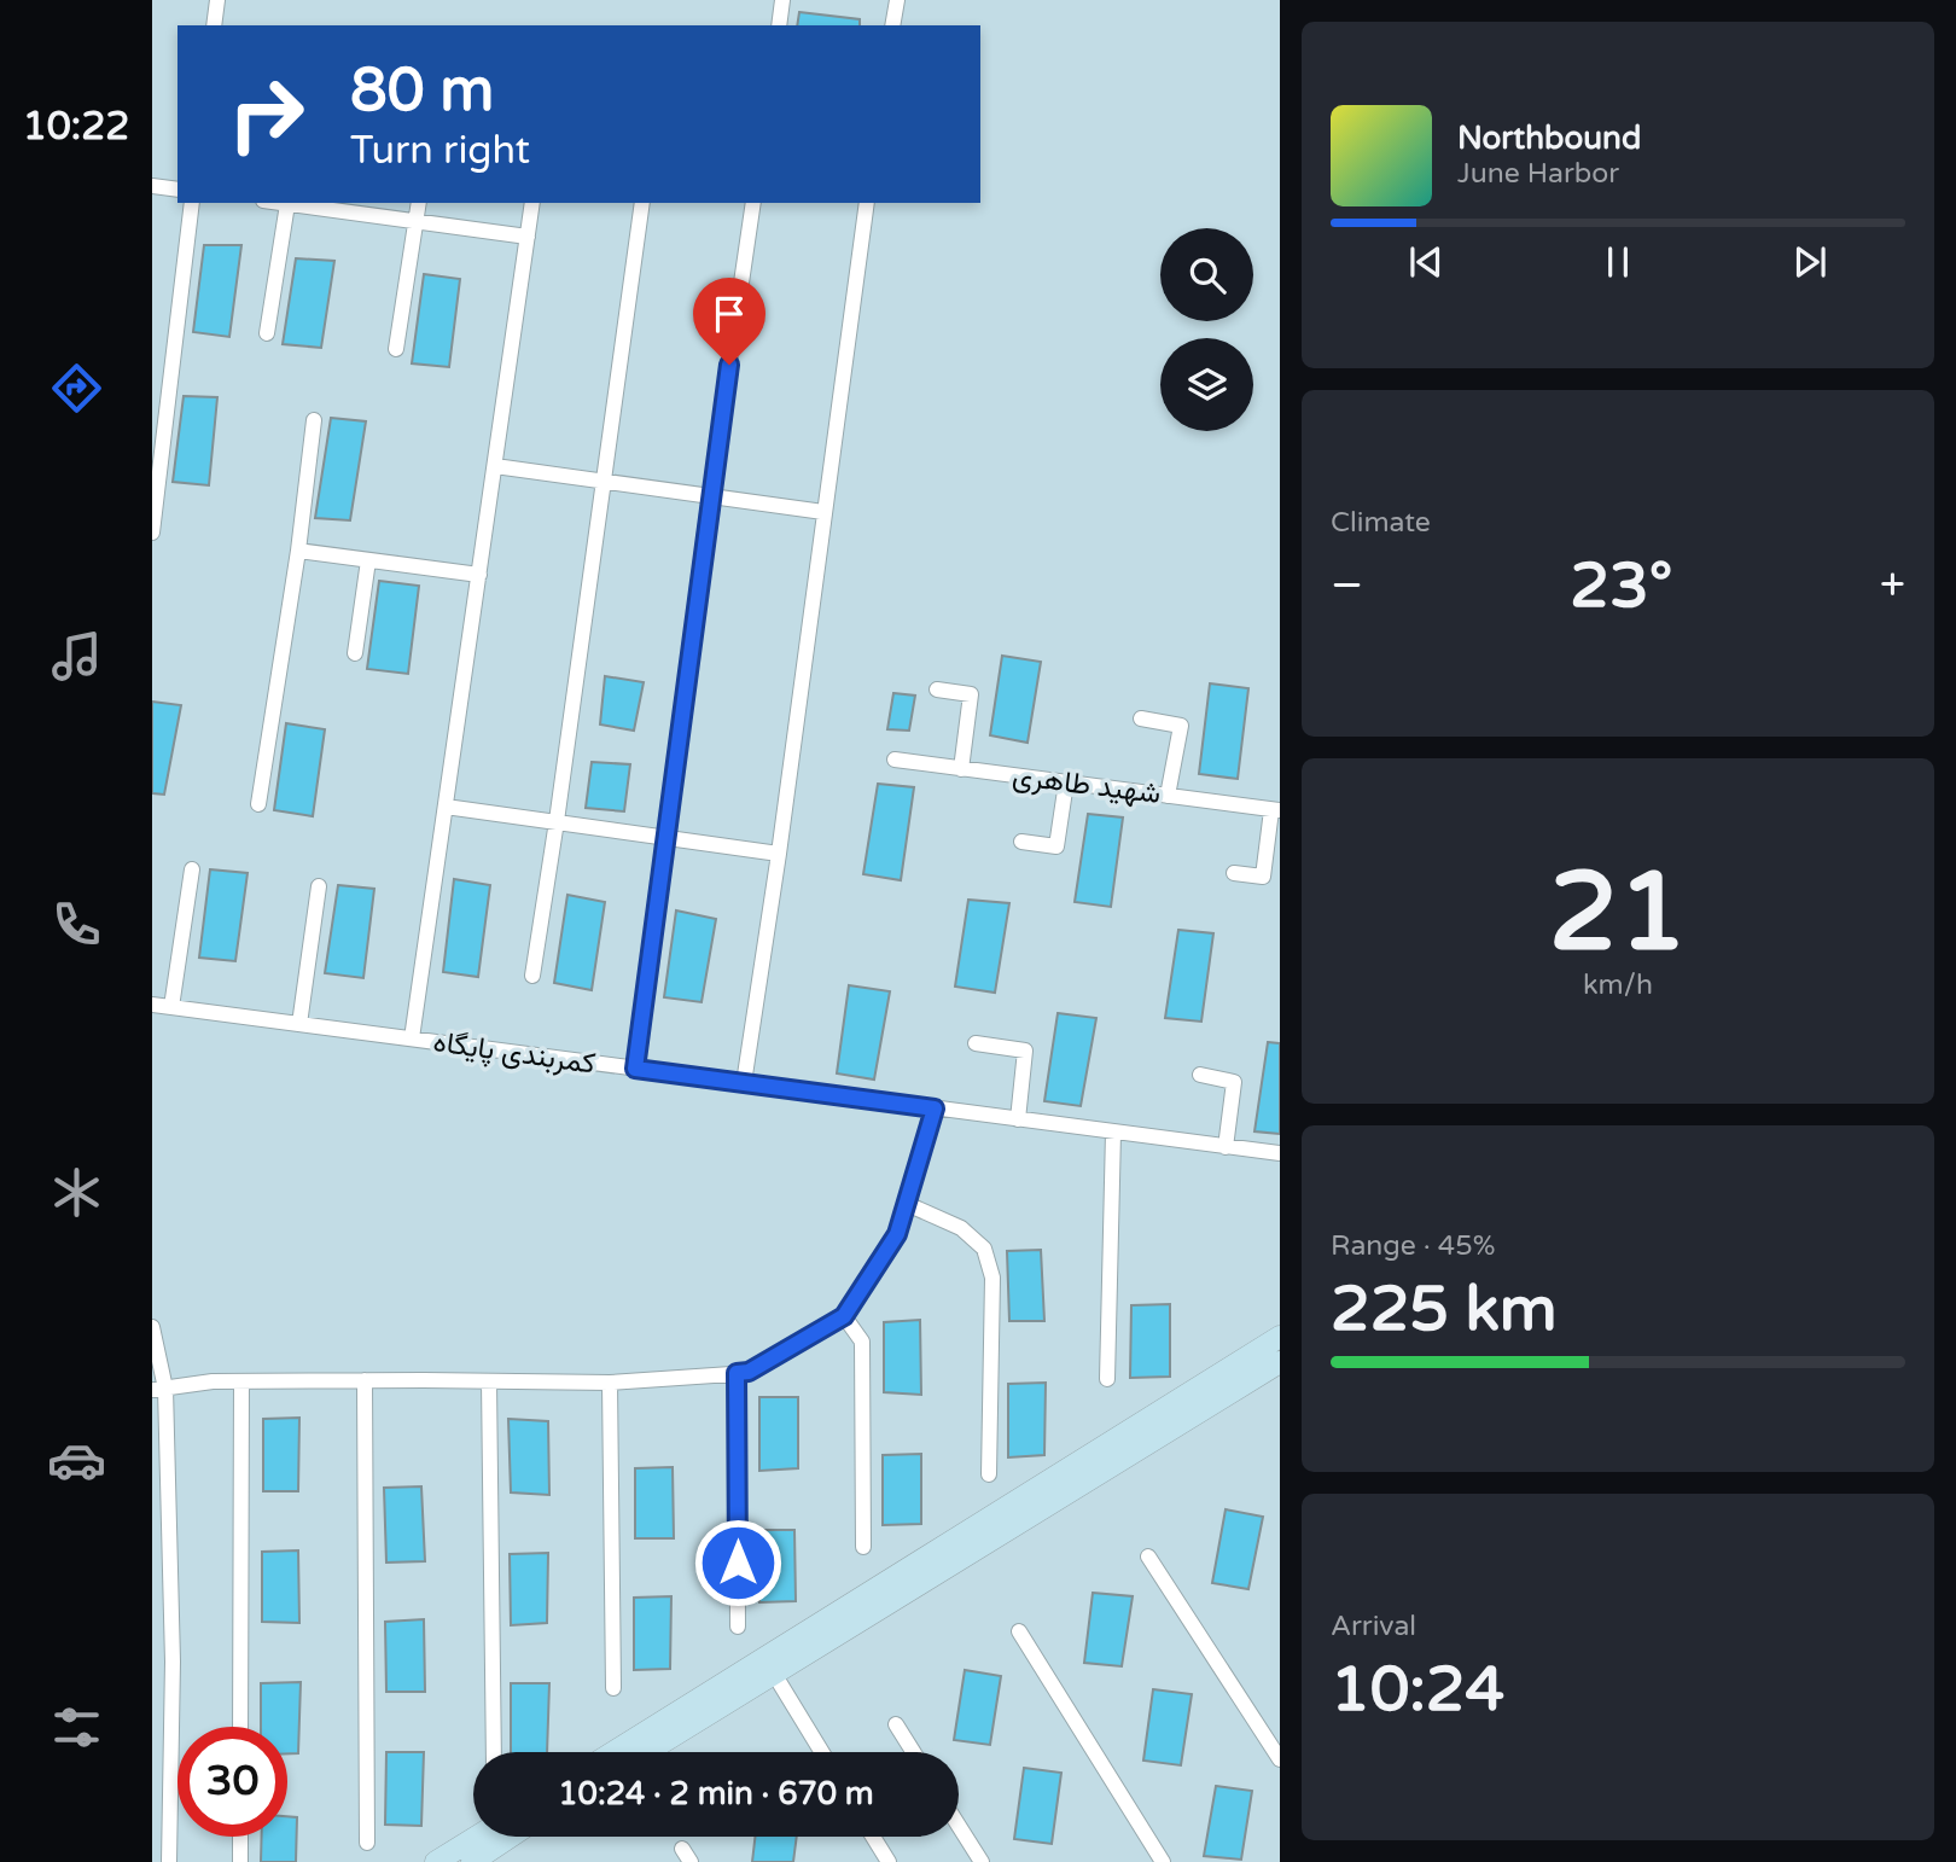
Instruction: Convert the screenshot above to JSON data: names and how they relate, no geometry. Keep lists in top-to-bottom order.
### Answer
{
  "streets": {
    "street": ["شهید طاهری", "کمربندی پایگاه"]
  },
  "page": {
    "tabs": "10:22",
    "turn": ["80 m", "Turn right"],
    "song": ["Northbound", "June Harbor"],
    "tile": [
      "Climate",
      ["21", "km/h"],
      ["Range · 45%", "225 km"],
      ["Arrival", "10:24"]
    ],
    "heat": ["−", "23°", "+"],
    "limit": "30",
    "trip": "10:24 · 2 min · 670 m"
  }
}
